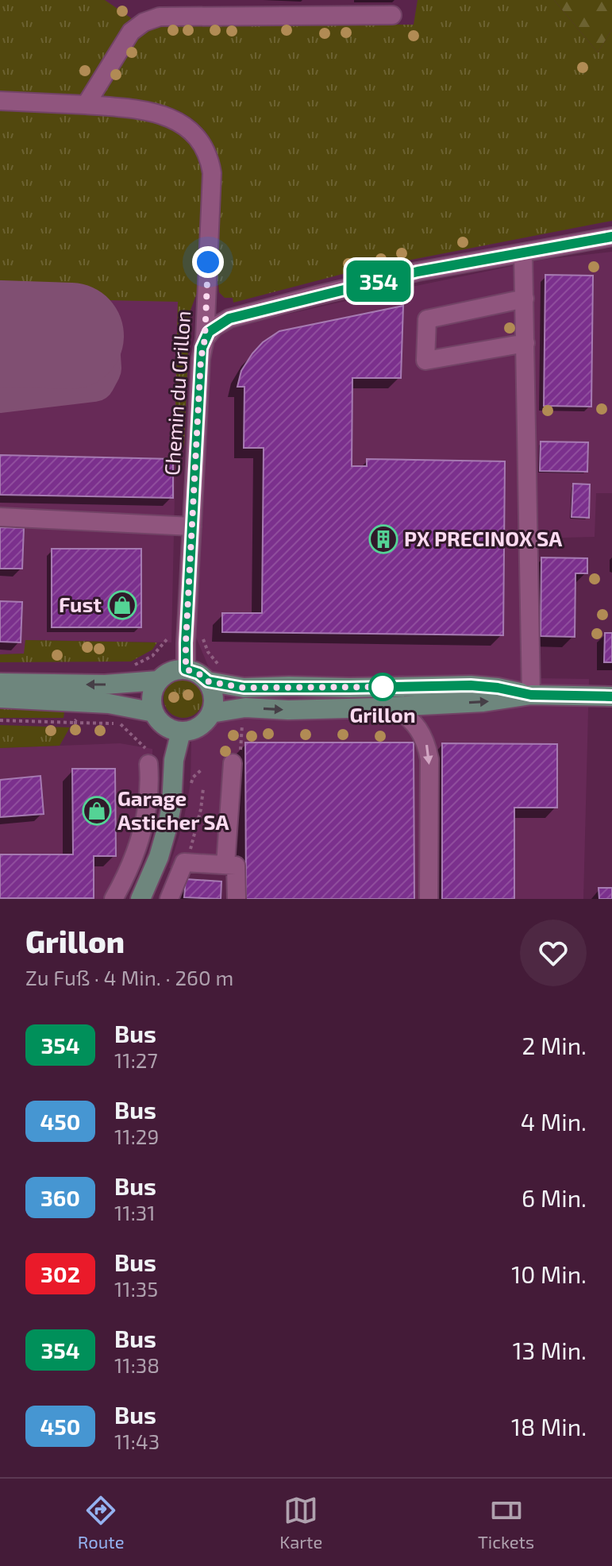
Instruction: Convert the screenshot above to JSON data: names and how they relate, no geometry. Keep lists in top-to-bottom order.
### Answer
{
  "streets": {
    "street": ["Chemin du Grillon"]
  },
  "places": {
    "building": ["PX PRECINOX SA"],
    "shop": ["Fust", "Garage Asticher SA"],
    "other": ["Grillon"]
  },
  "lines": ["bus line 354"],
  "page": {
    "on_map": "354",
    "heading": ["Grillon", "Zu Fuß · 4 Min. · 260 m"],
    "list": [
      {
        "mark": "354",
        "name": "Bus",
        "note": "11:27",
        "value": "2 Min."
      },
      {
        "mark": "450",
        "name": "Bus",
        "note": "11:29",
        "value": "4 Min."
      },
      {
        "mark": "360",
        "name": "Bus",
        "note": "11:31",
        "value": "6 Min."
      },
      {
        "mark": "302",
        "name": "Bus",
        "note": "11:35",
        "value": "10 Min."
      },
      {
        "mark": "354",
        "name": "Bus",
        "note": "11:38",
        "value": "13 Min."
      },
      {
        "mark": "450",
        "name": "Bus",
        "note": "11:43",
        "value": "18 Min."
      }
    ],
    "tabs": ["Route", "Karte", "Tickets"]
  }
}
